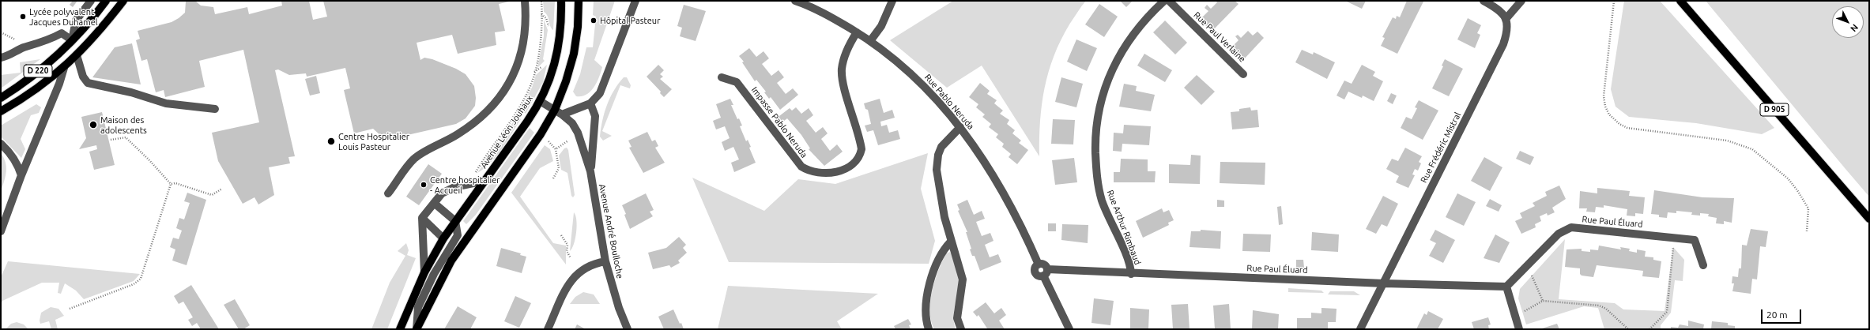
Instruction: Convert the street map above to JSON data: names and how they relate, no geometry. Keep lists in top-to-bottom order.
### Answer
{
  "streets": {
    "main road": ["D 220", "D 905", "Avenue Léon Jouhaux"],
    "street": [
      "Rue Paul Verlaine",
      "Rue Pablo Neruda",
      "Impasse Pablo Neruda",
      "Rue Frédéric Mistral",
      "Rue Paul Éluard",
      "Rue Arthur Rimbaud",
      "Avenue André Boulloche"
    ]
  },
  "crossings": [
    ["Rue Pablo Neruda", "Impasse Pablo Neruda"],
    ["Rue Pablo Neruda", "Rue Paul Éluard"],
    ["Rue Frédéric Mistral", "Rue Paul Éluard"],
    ["Rue Paul Éluard", "Rue Arthur Rimbaud"]
  ],
  "places": [
    "Lycée polyvalent Jacques Duhamel",
    "Hôpital Pasteur",
    "Maison des adolescents",
    "Centre Hospitalier Louis Pasteur",
    "Centre hospitalier - Accueil"
  ],
  "scale_bar": "20 m",
  "north": "bottom right"
}
